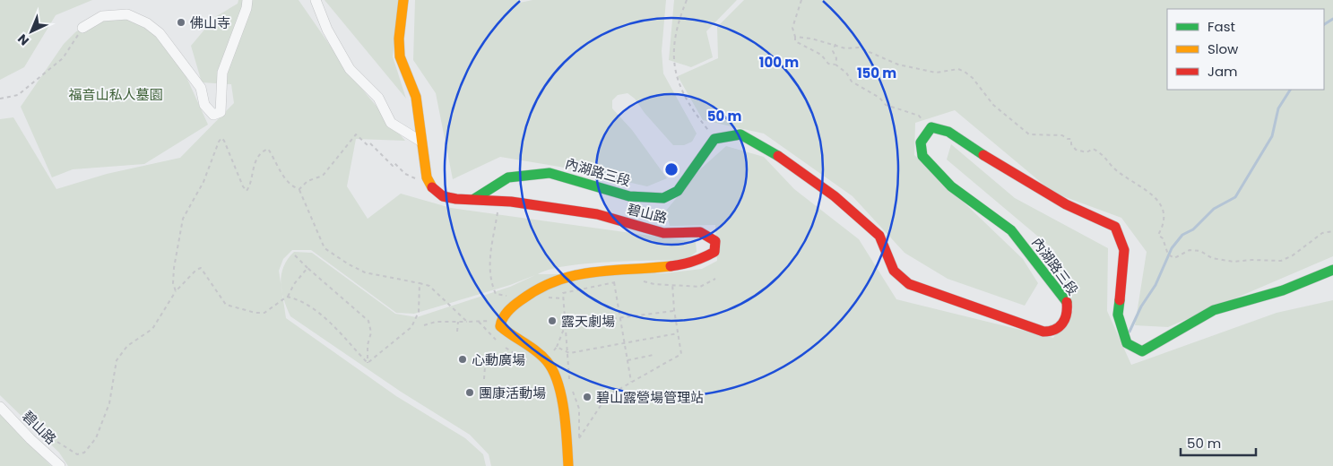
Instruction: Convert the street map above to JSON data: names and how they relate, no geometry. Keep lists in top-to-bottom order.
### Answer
{
  "streets": {
    "street": ["內湖路三段", "碧山路"]
  },
  "crossings": [
    ["內湖路三段", "碧山路"]
  ],
  "parks": ["福音山私人墓園"],
  "places": [
    "佛山寺",
    "露天劇場",
    "心動廣場",
    "團康活動場",
    "碧山露營場管理站"
  ],
  "legend": ["Fast", "Slow", "Jam"],
  "scale_bar": "50 m",
  "north": "bottom left",
  "rings": ["100 m", "150 m", "50 m"]
}
